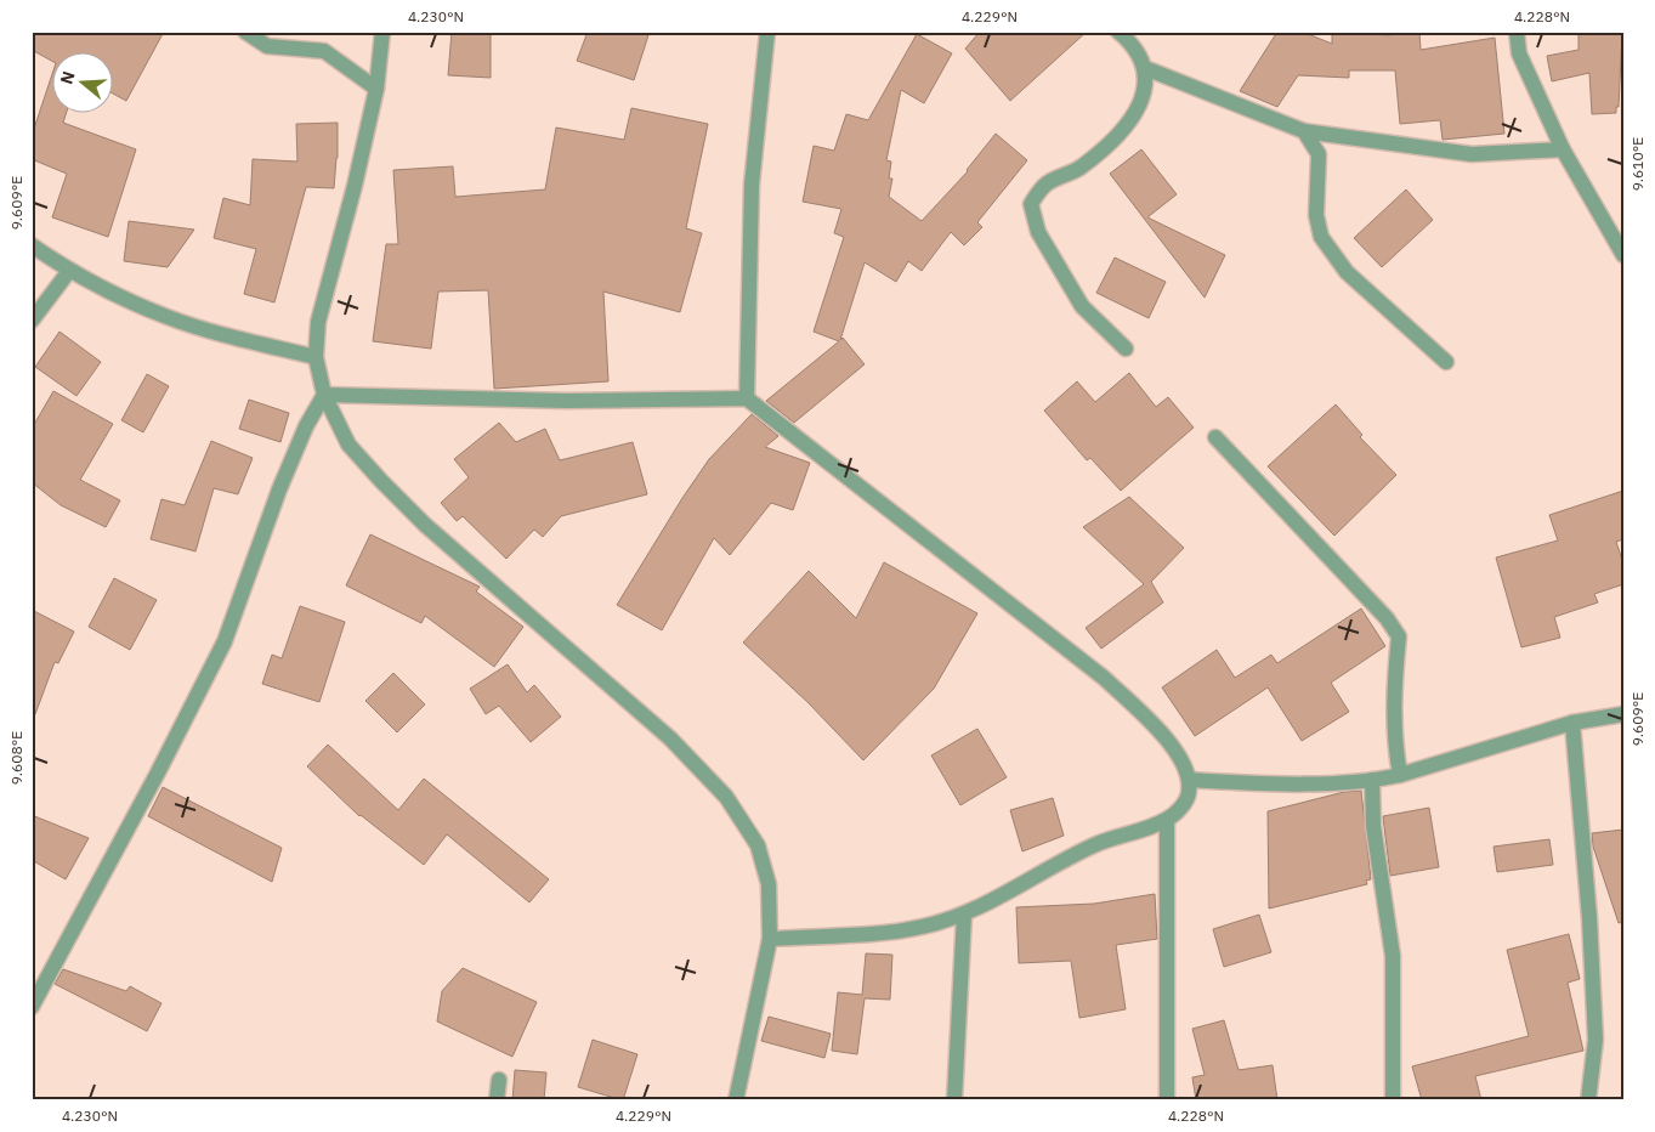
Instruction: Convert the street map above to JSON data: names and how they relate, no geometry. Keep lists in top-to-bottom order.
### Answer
{
  "north": "left",
  "coordinates": [
    "4.230°N",
    "4.229°N",
    "4.228°N",
    "9.610°E",
    "9.609°E",
    "9.608°E"
  ]
}
